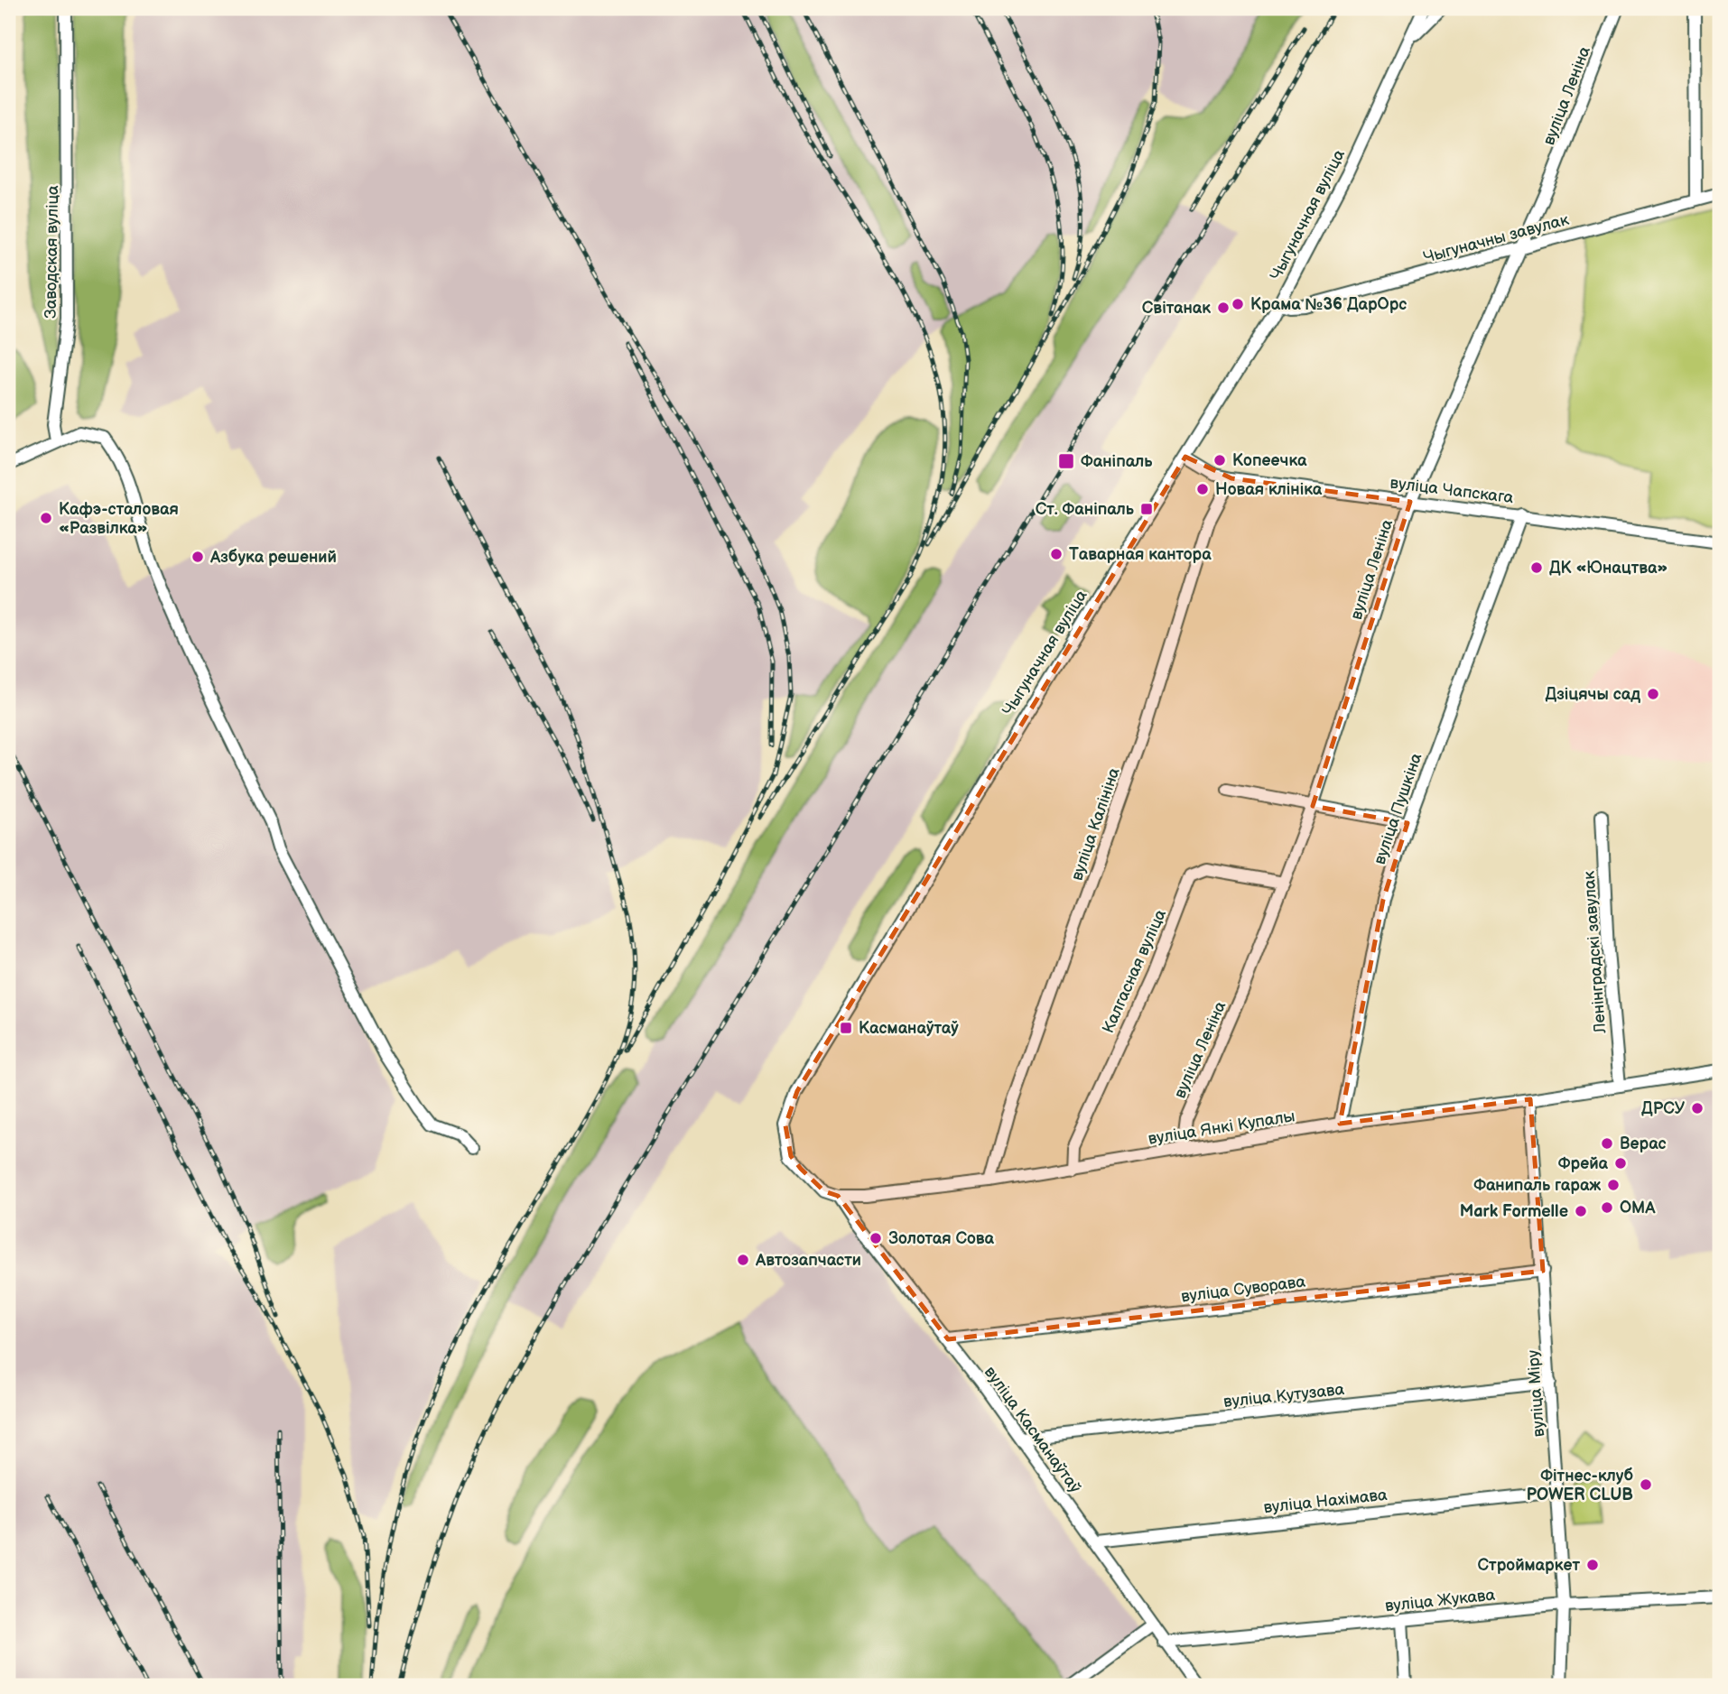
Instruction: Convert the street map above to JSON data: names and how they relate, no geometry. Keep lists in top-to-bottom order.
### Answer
{
  "streets": {
    "street": [
      "вуліца Леніна",
      "Чыгуначная вуліца",
      "Чыгуначны завулак",
      "Заводская вуліца",
      "вуліца Чапскага",
      "вуліца Пушкіна",
      "вуліца Калініна",
      "Ленінградскі завулак",
      "Калгасная вуліца",
      "вуліца Янкі Купалы",
      "вуліца Суворава",
      "вуліца Міру",
      "вуліца Кутузава",
      "вуліца Касманаўтаў",
      "вуліца Нахімава",
      "вуліца Жукава"
    ]
  },
  "crossings": [
    ["вуліца Леніна", "Чыгуначны завулак"],
    ["вуліца Леніна", "вуліца Чапскага"],
    ["вуліца Леніна", "Калгасная вуліца"],
    ["вуліца Леніна", "вуліца Янкі Купалы"],
    ["Чыгуначная вуліца", "Чыгуначны завулак"],
    ["Чыгуначная вуліца", "вуліца Чапскага"],
    ["Чыгуначная вуліца", "вуліца Янкі Купалы"],
    ["Чыгуначная вуліца", "вуліца Касманаўтаў"],
    ["вуліца Чапскага", "вуліца Пушкіна"],
    ["вуліца Чапскага", "вуліца Калініна"],
    ["вуліца Пушкіна", "вуліца Янкі Купалы"],
    ["вуліца Калініна", "вуліца Янкі Купалы"],
    ["Ленінградскі завулак", "вуліца Янкі Купалы"],
    ["Калгасная вуліца", "вуліца Янкі Купалы"],
    ["вуліца Янкі Купалы", "вуліца Міру"],
    ["вуліца Янкі Купалы", "вуліца Касманаўтаў"],
    ["вуліца Суворава", "вуліца Міру"],
    ["вуліца Суворава", "вуліца Касманаўтаў"],
    ["вуліца Міру", "вуліца Кутузава"],
    ["вуліца Міру", "вуліца Нахімава"],
    ["вуліца Міру", "вуліца Жукава"],
    ["вуліца Кутузава", "вуліца Касманаўтаў"],
    ["вуліца Касманаўтаў", "вуліца Нахімава"],
    ["вуліца Касманаўтаў", "вуліца Жукава"]
  ],
  "places": {
    "other": [
      "Крама №36 ДарОрс",
      "Світанак",
      "Копеечка",
      "Новая клініка",
      "Кафэ-сталовая «Развілка»",
      "Таварная кантора",
      "Азбука решений",
      "ДК «Юнацтва»",
      "Дзіцячы сад",
      "ДРСУ",
      "Верас",
      "Фрейа",
      "Фанипаль гараж",
      "ОМА",
      "Mark Formelle",
      "Золотая Сова",
      "Автозапчасти",
      "Фітнес-клуб POWER CLUB",
      "Строймаркет"
    ],
    "transit": ["Фаніпаль", "Ст. Фаніпаль", "Касманаўтаў"]
  }
}
